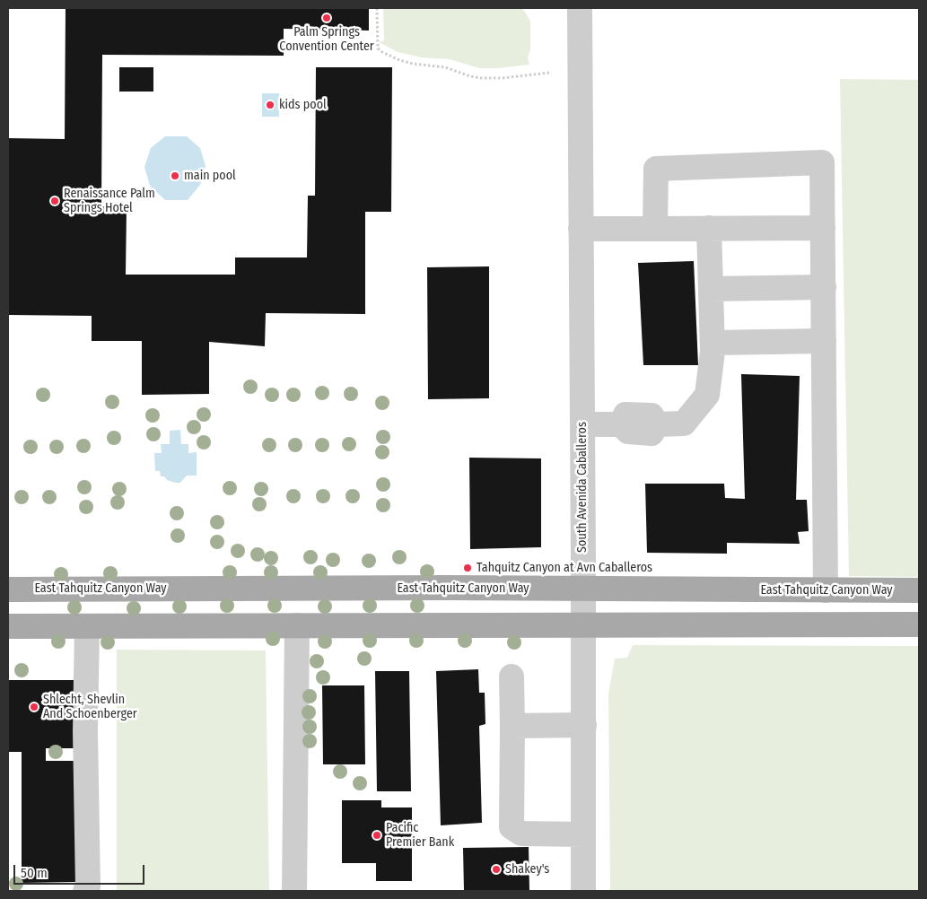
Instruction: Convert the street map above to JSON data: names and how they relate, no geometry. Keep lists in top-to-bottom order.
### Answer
{
  "streets": {
    "main road": ["East Tahquitz Canyon Way"],
    "street": ["South Avenida Caballeros"]
  },
  "crossings": [
    ["South Avenida Caballeros", "East Tahquitz Canyon Way"]
  ],
  "places": [
    "Palm Springs Convention Center",
    "kids pool",
    "main pool",
    "Renaissance Palm Springs Hotel",
    "Tahquitz Canyon at Avn Caballeros",
    "Shlecht, Shevlin And Schoenberger",
    "Pacific Premier Bank",
    "Shakey's"
  ],
  "scale_bar": "50 m"
}
